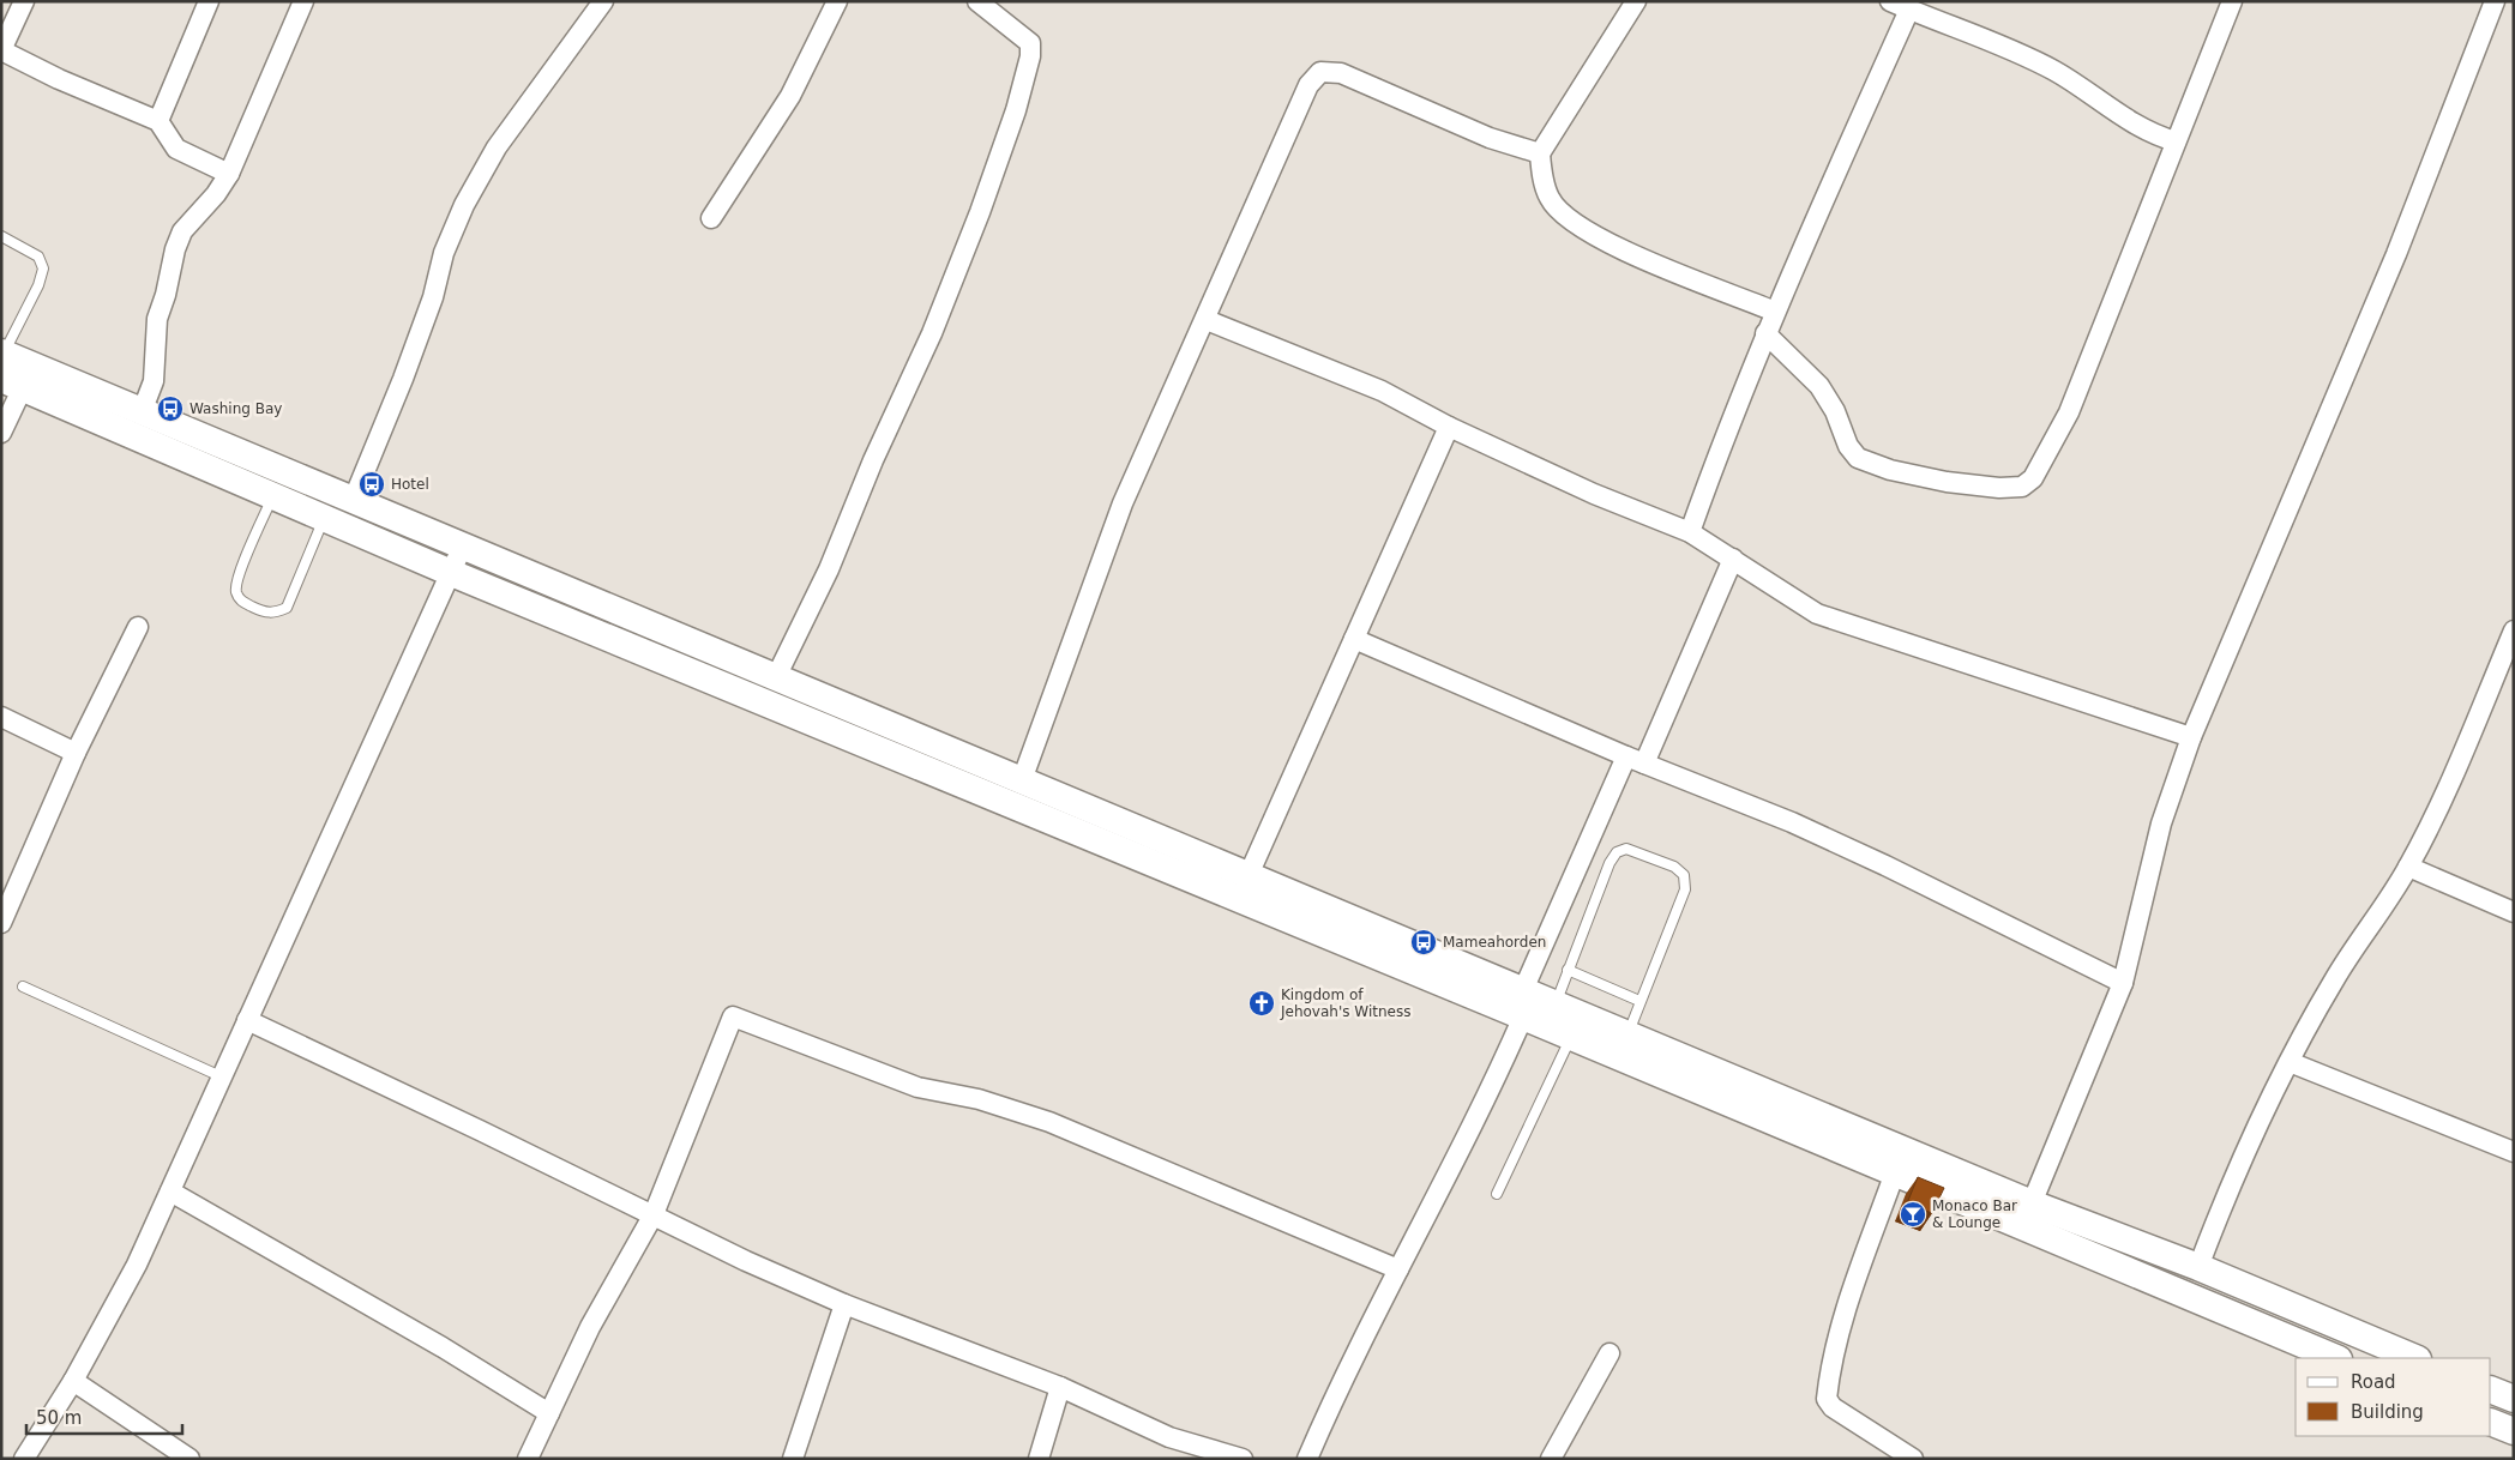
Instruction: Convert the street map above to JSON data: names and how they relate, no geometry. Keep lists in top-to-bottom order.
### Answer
{
  "places": {
    "bus stop": ["Washing Bay", "Hotel", "Mameahorden"],
    "church": ["Kingdom of Jehovah's Witness"],
    "bar": ["Monaco Bar & Lounge"]
  },
  "legend": ["Road", "Building"],
  "scale_bar": "50 m"
}
